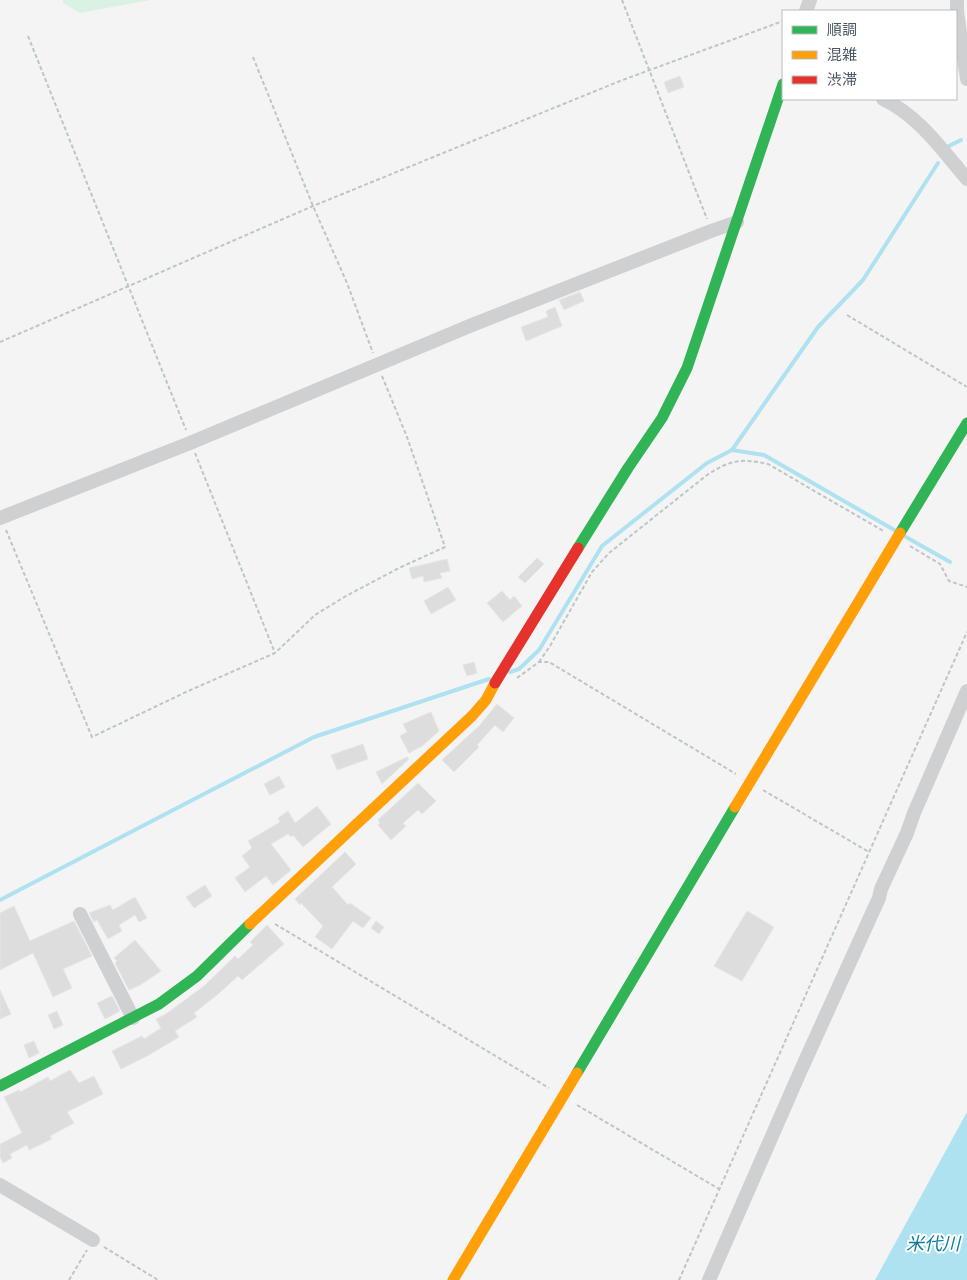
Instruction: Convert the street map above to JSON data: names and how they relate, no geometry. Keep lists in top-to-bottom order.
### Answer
{
  "water": ["米代川"],
  "legend": ["順調", "混雑", "渋滞"]
}
